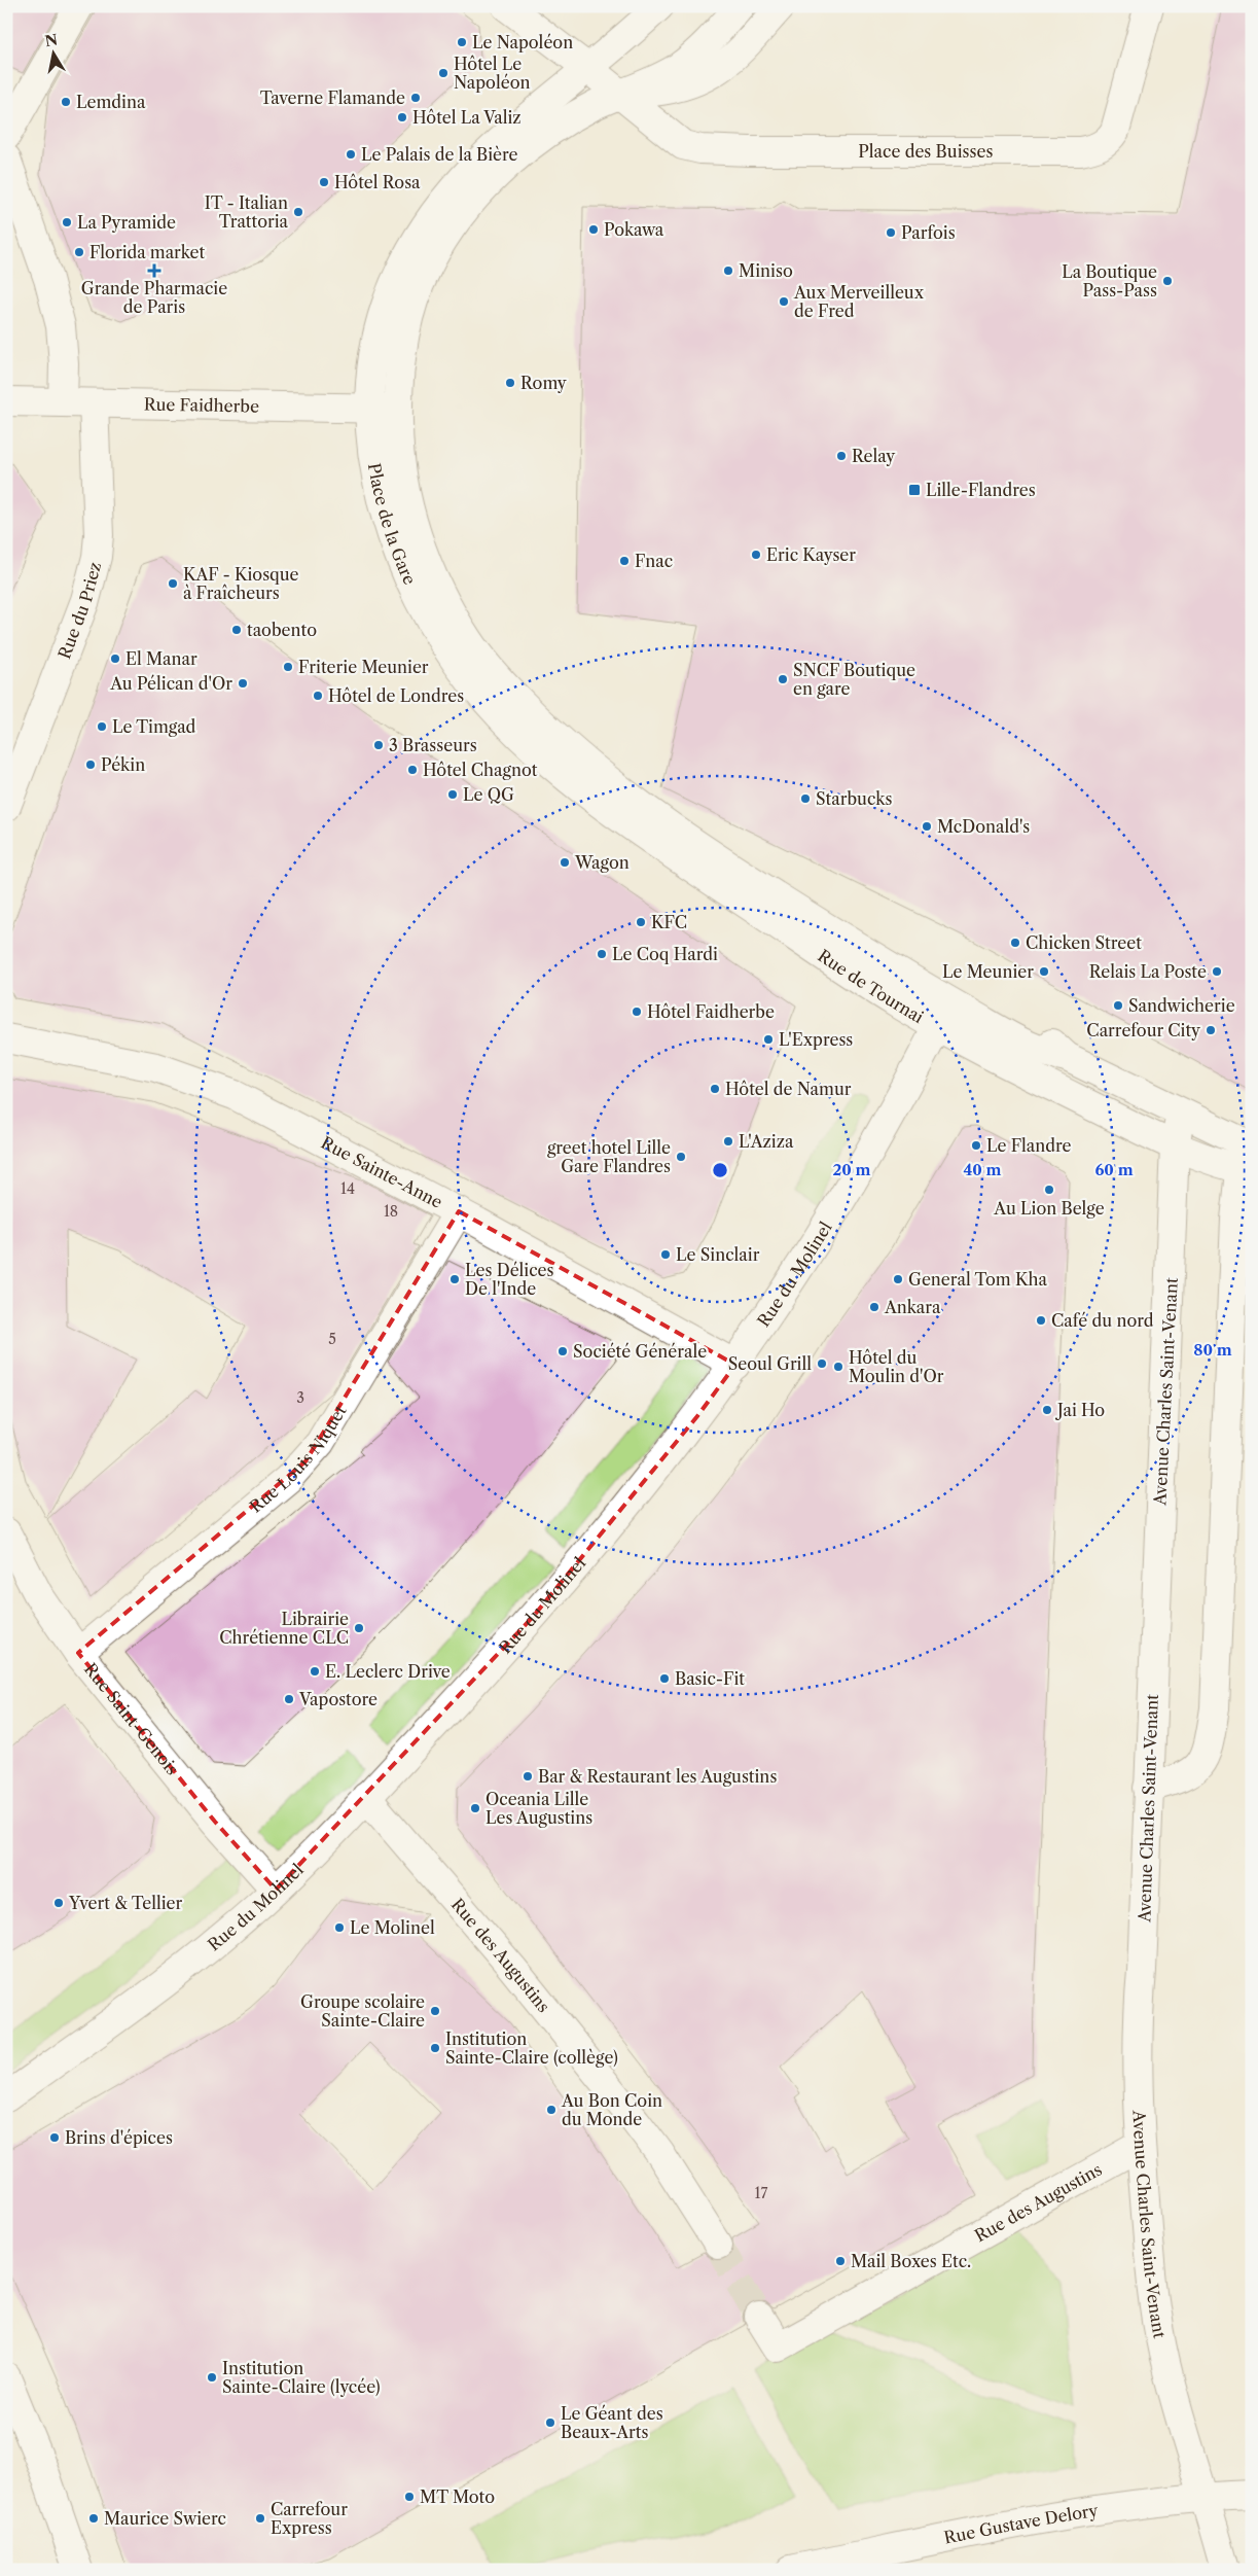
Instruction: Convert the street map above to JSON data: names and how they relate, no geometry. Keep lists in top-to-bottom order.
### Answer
{
  "streets": {
    "street": [
      "Place des Buisses",
      "Rue Faidherbe",
      "Place de la Gare",
      "Rue du Priez",
      "Rue de Tournai",
      "Rue Sainte-Anne",
      "Rue du Molinel",
      "Avenue Charles Saint-Venant",
      "Rue Louis Niquet",
      "Rue Saint-Genois",
      "Rue des Augustins",
      "Rue Gustave Delory"
    ]
  },
  "crossings": [
    ["Place des Buisses", "Place de la Gare"],
    ["Rue Faidherbe", "Place de la Gare"],
    ["Rue Faidherbe", "Rue du Priez"],
    ["Place de la Gare", "Rue de Tournai"],
    ["Rue de Tournai", "Rue du Molinel"],
    ["Rue de Tournai", "Avenue Charles Saint-Venant"],
    ["Rue Sainte-Anne", "Rue du Molinel"],
    ["Rue Sainte-Anne", "Rue Louis Niquet"],
    ["Rue du Molinel", "Rue Saint-Genois"],
    ["Rue du Molinel", "Rue des Augustins"],
    ["Avenue Charles Saint-Venant", "Rue des Augustins"],
    ["Avenue Charles Saint-Venant", "Rue Gustave Delory"],
    ["Rue Louis Niquet", "Rue Saint-Genois"]
  ],
  "places": {
    "other": [
      "Le Napoléon",
      "Hôtel Le Napoléon",
      "Taverne Flamande",
      "Lemdina",
      "Hôtel La Valiz",
      "Le Palais de la Bière",
      "Hôtel Rosa",
      "IT - Italian Trattoria",
      "La Pyramide",
      "Pokawa",
      "Parfois",
      "Florida market",
      "Miniso",
      "La Boutique Pass-Pass",
      "Aux Merveilleux de Fred",
      "Romy",
      "Relay",
      "Eric Kayser",
      "Fnac",
      "KAF - Kiosque à Fraîcheurs",
      "taobento",
      "El Manar",
      "Friterie Meunier",
      "SNCF Boutique en gare",
      "Au Pélican d'Or",
      "Hôtel de Londres",
      "Le Timgad",
      "3 Brasseurs",
      "Pékin",
      "Hôtel Chagnot",
      "Le QG",
      "Starbucks",
      "McDonald's",
      "Wagon",
      "KFC",
      "Chicken Street",
      "Le Coq Hardi",
      "Le Meunier",
      "Relais La Poste",
      "Sandwicherie",
      "Hôtel Faidherbe",
      "Carrefour City",
      "L'Express",
      "Hôtel de Namur",
      "L'Aziza",
      "Le Flandre",
      "greet hotel Lille Gare Flandres",
      "Au Lion Belge",
      "Le Sinclair",
      "Les Délices De l'Inde",
      "General Tom Kha",
      "Ankara",
      "Café du nord",
      "Société Générale",
      "Seoul Grill",
      "Hôtel du Moulin d'Or",
      "Jai Ho",
      "Librairie Chrétienne CLC",
      "E. Leclerc Drive",
      "Basic-Fit",
      "Vapostore",
      "Bar & Restaurant les Augustins",
      "Oceania Lille Les Augustins",
      "Yvert & Tellier",
      "Le Molinel",
      "Groupe scolaire Sainte-Claire",
      "Institution Sainte-Claire (collège)",
      "Au Bon Coin du Monde",
      "Brins d'épices",
      "Mail Boxes Etc.",
      "Institution Sainte-Claire (lycée)",
      "Le Géant des Beaux-Arts",
      "MT Moto",
      "Maurice Swierc",
      "Carrefour Express"
    ],
    "health": ["Grande Pharmacie de Paris"],
    "transit": ["Lille-Flandres"]
  },
  "house_numbers": [
    "14",
    "18",
    "5",
    "3",
    "17"
  ],
  "north": "top",
  "rings": [
    "20 m",
    "40 m",
    "60 m",
    "80 m"
  ]
}
